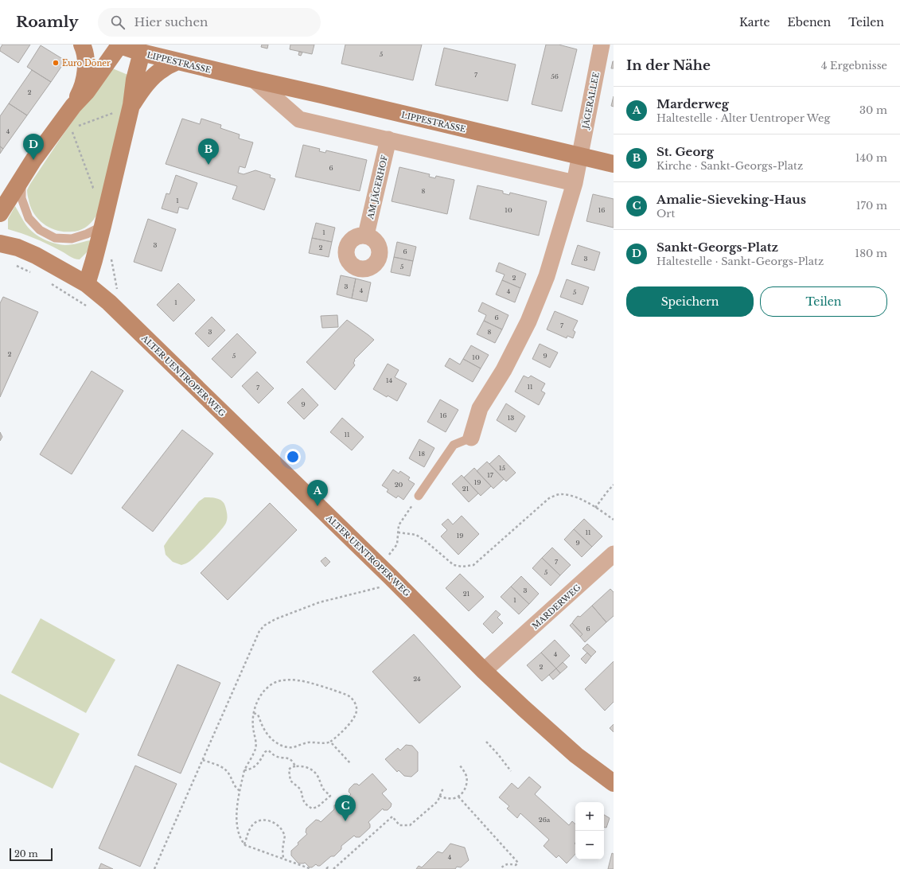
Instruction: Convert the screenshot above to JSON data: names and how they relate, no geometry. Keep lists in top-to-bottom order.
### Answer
{
  "streets": {
    "street": [
      "LIPPESTRASSE",
      "JÄGERALLEE",
      "AM JÄGERHOF",
      "ALTER UENTROPER WEG",
      "MARDERWEG"
    ]
  },
  "crossings": [
    ["LIPPESTRASSE", "JÄGERALLEE"],
    ["LIPPESTRASSE", "AM JÄGERHOF"],
    ["ALTER UENTROPER WEG", "MARDERWEG"]
  ],
  "places": ["Euro Döner"],
  "house_numbers": [
    "5",
    "7",
    "56",
    "2",
    "4",
    "6",
    "8",
    "1",
    "10",
    "16",
    "1",
    "3",
    "2",
    "6",
    "3",
    "5",
    "2",
    "3",
    "4",
    "4",
    "5",
    "1",
    "6",
    "7",
    "3",
    "8",
    "2",
    "5",
    "9",
    "10",
    "14",
    "11",
    "7",
    "9",
    "16",
    "13",
    "11",
    "18",
    "15",
    "17",
    "19",
    "20",
    "21",
    "11",
    "19",
    "9",
    "7",
    "5",
    "3",
    "21",
    "1",
    "6",
    "4",
    "2",
    "24",
    "26a",
    "4"
  ],
  "scale_bar": "20 m",
  "page": {
    "header": "Roamly",
    "search": "Hier suchen",
    "nav": ["Karte", "Ebenen", "Teilen"],
    "heading": ["In der Nähe", "4 Ergebnisse"],
    "list": [
      {
        "mark": "A",
        "name": "Marderweg",
        "note": "Haltestelle · Alter Uentroper Weg",
        "value": "30 m"
      },
      {
        "mark": "B",
        "name": "St. Georg",
        "note": "Kirche · Sankt-Georgs-Platz",
        "value": "140 m"
      },
      {
        "mark": "C",
        "name": "Amalie-Sieveking-Haus",
        "note": "Ort",
        "value": "170 m"
      },
      {
        "mark": "D",
        "name": "Sankt-Georgs-Platz",
        "note": "Haltestelle · Sankt-Georgs-Platz",
        "value": "180 m"
      }
    ],
    "pins": [
      "D",
      "B",
      "A",
      "C"
    ],
    "buttons": ["Speichern", "Teilen"],
    "map_buttons": ["+", "−"],
    "scale": "20 m"
  }
}
